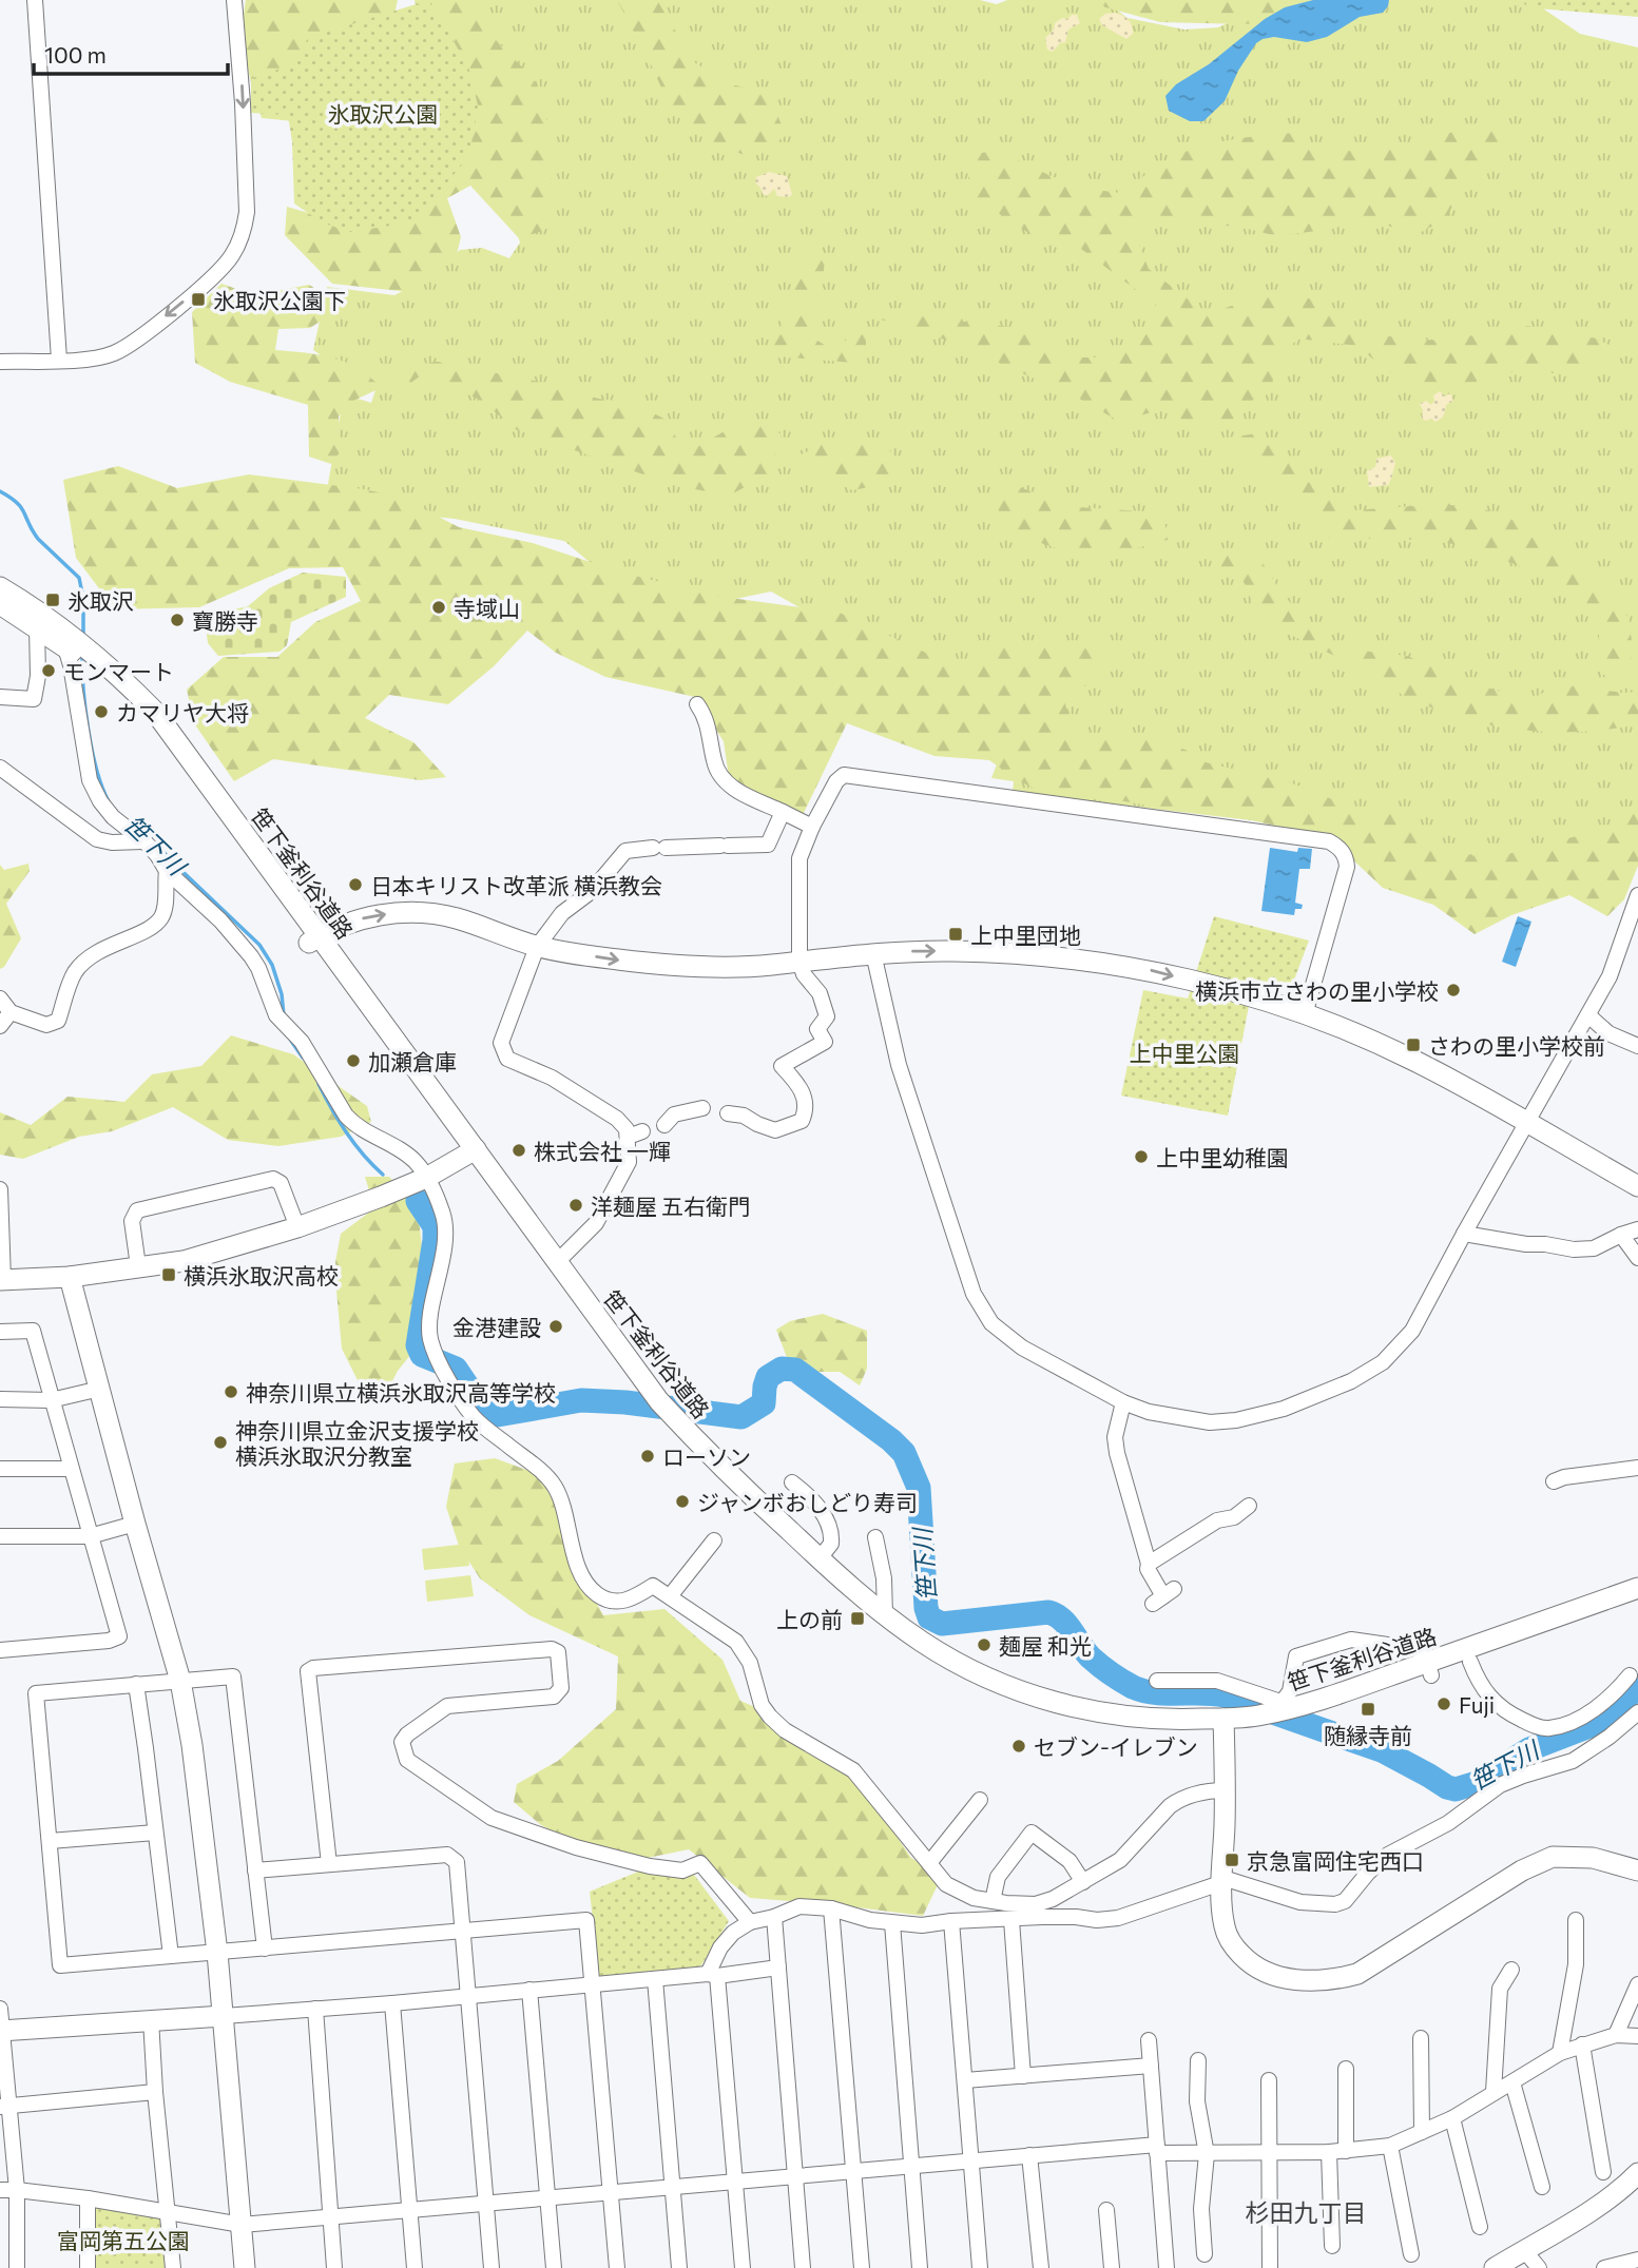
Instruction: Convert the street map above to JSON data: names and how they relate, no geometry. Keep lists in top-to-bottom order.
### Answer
{
  "streets": {
    "street": ["笹下釜利谷道路"]
  },
  "districts": ["杉田九丁目"],
  "water": ["笹下川"],
  "parks": ["氷取沢公園", "上中里公園", "富岡第五公園"],
  "places": {
    "transit": [
      "氷取沢公園下",
      "氷取沢",
      "上中里団地",
      "さわの里小学校前",
      "横浜氷取沢高校",
      "上の前",
      "随縁寺前",
      "京急富岡住宅西口"
    ],
    "other": [
      "寺域山",
      "寶勝寺",
      "モンマート",
      "カマリヤ大将",
      "日本キリスト改革派 横浜教会",
      "横浜市立さわの里小学校",
      "加瀬倉庫",
      "株式会社 一輝",
      "上中里幼稚園",
      "洋麺屋 五右衛門",
      "金港建設",
      "神奈川県立横浜氷取沢高等学校",
      "神奈川県立金沢支援学校 横浜氷取沢分教室",
      "ローソン",
      "ジャンボおしどり寿司",
      "麺屋 和光",
      "Fuji",
      "セブン-イレブン"
    ]
  },
  "scale_bar": "100 m"
}
